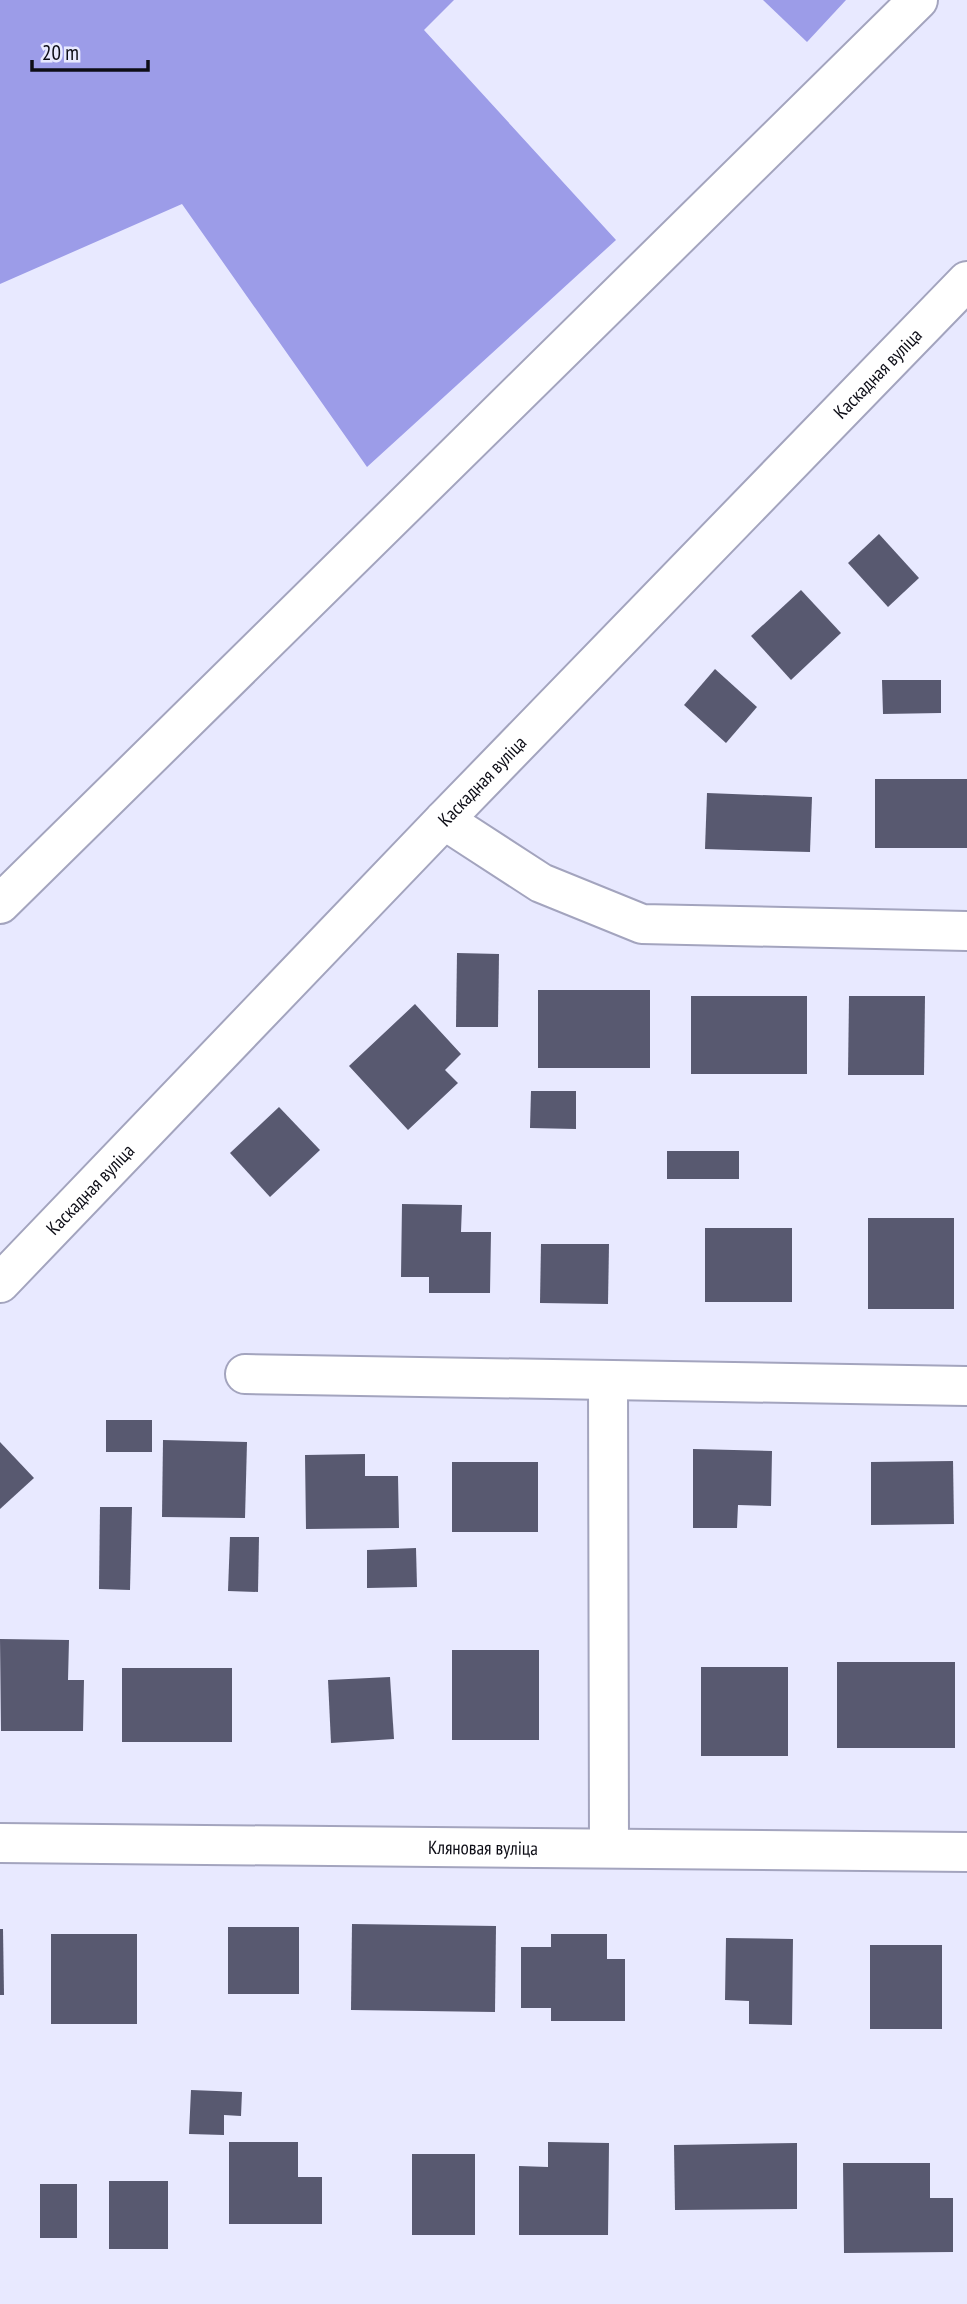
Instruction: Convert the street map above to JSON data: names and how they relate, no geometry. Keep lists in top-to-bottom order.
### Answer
{
  "streets": {
    "street": ["Каскадная вуліца", "Кляновая вуліца"]
  },
  "scale_bar": "20 m"
}
